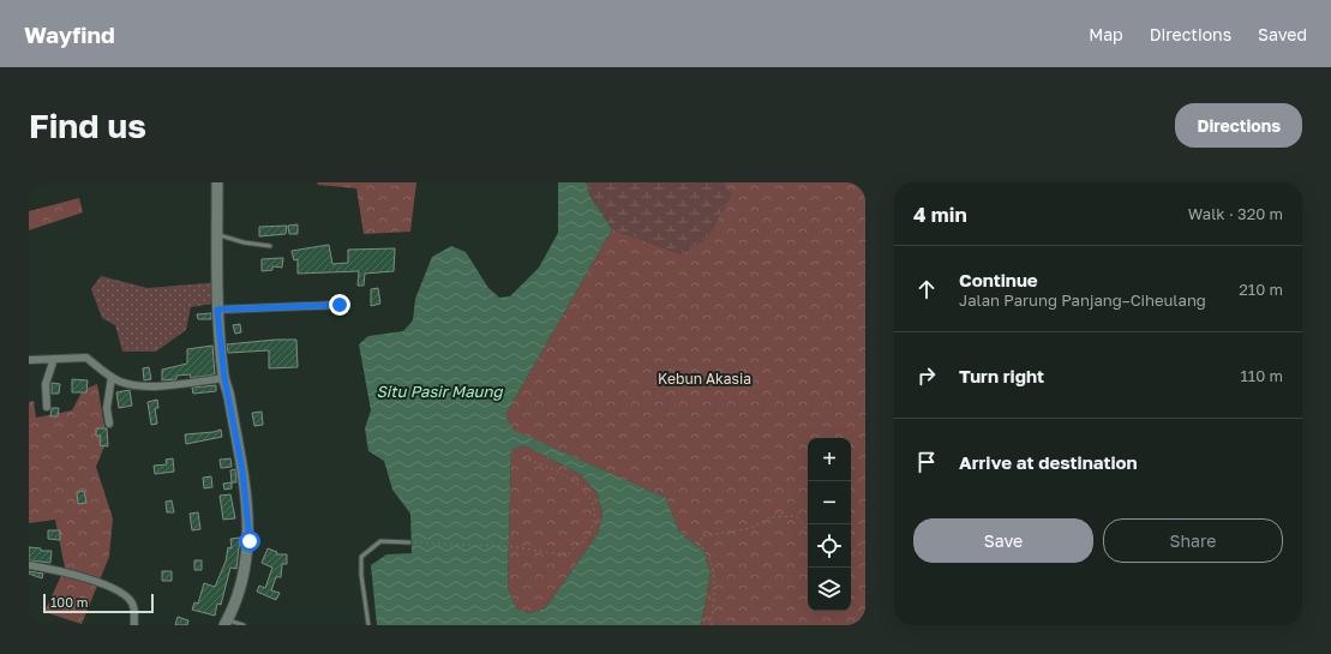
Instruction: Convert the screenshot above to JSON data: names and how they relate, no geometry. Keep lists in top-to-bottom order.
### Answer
{
  "water": ["Situ Pasir Maung"],
  "parks": ["Kebun Akasia"],
  "scale_bar": "100 m",
  "page": {
    "header": "Wayfind",
    "nav": ["Map", "Directions", "Saved"],
    "buttons": [
      "Directions",
      ["Save", "Share"]
    ],
    "title": "Find us",
    "heading": ["4 min", "Walk · 320 m"],
    "list": [
      ["Continue", "Jalan Parung Panjang–Ciheulang", "210 m"],
      ["Turn right", "110 m"],
      "Arrive at destination"
    ],
    "map_buttons": ["+", "−"],
    "scale": "100 m"
  }
}
